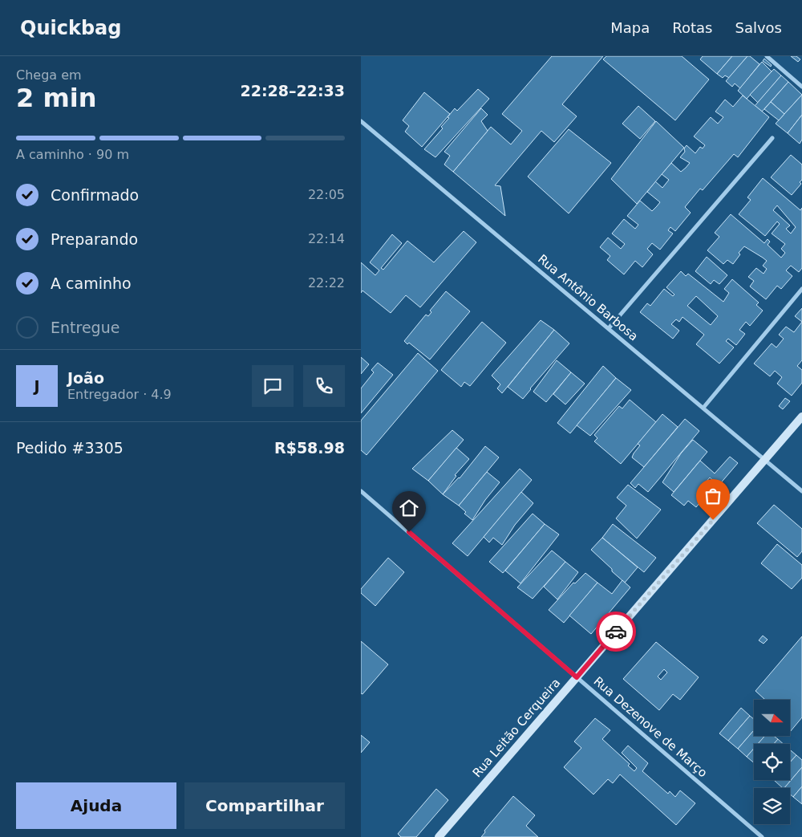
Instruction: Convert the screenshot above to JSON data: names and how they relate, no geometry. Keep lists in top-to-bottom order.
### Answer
{
  "streets": {
    "street": ["Rua Antônio Barbosa", "Rua Dezenove de Março", "Rua Leitão Cerqueira"]
  },
  "crossings": [
    ["Rua Antônio Barbosa", "Rua Leitão Cerqueira"],
    ["Rua Dezenove de Março", "Rua Leitão Cerqueira"]
  ],
  "north": "right",
  "page": {
    "header": "Quickbag",
    "nav": ["Mapa", "Rotas", "Salvos"],
    "heading": ["2 min", "Chega em", "22:28–22:33"],
    "panel": [
      "João",
      "Entregador · 4.9",
      "Pedido #3305",
      "R$58.98"
    ],
    "bar": "A caminho · 90 m",
    "list": [
      ["Confirmado", "22:05"],
      ["Preparando", "22:14"],
      ["A caminho", "22:22"],
      "Entregue"
    ],
    "round": "J",
    "buttons": ["Ajuda", "Compartilhar"]
  }
}
